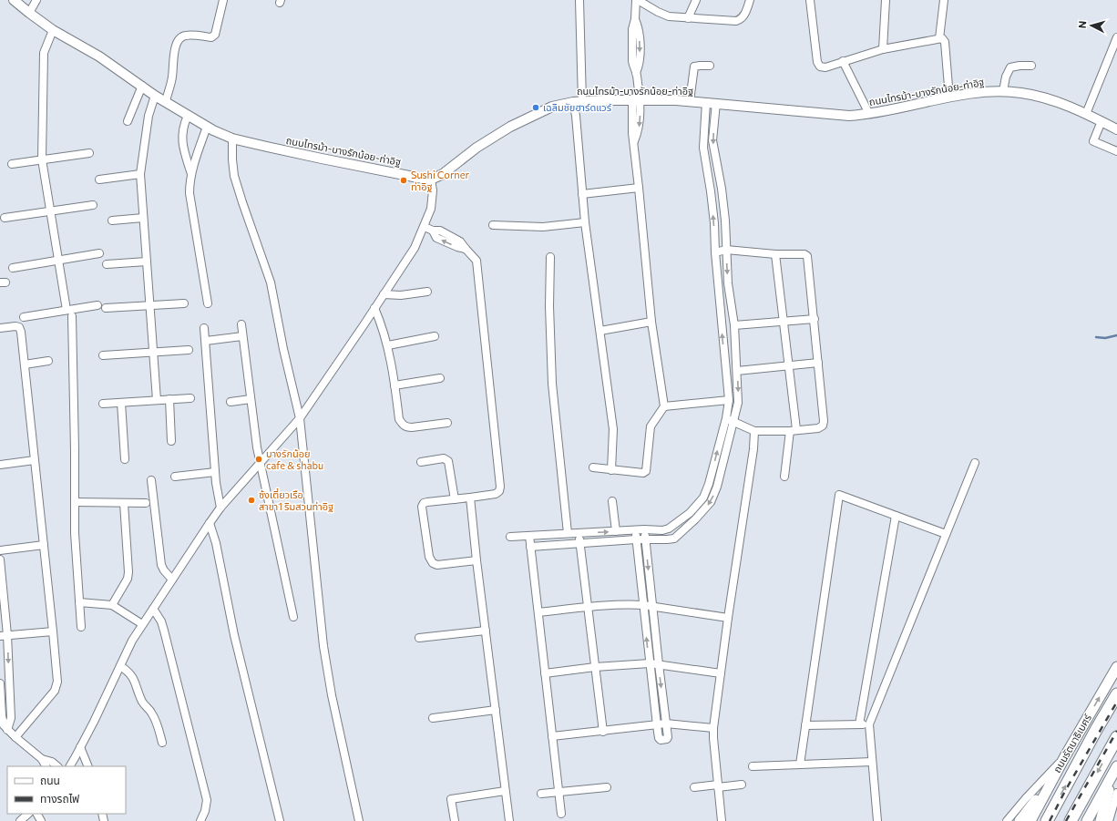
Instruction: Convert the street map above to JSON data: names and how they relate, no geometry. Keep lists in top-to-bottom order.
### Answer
{
  "streets": {
    "main road": ["ถนนรัตนาธิเบศร์"],
    "street": ["ถนนไทรม้า-บางรักน้อย-ท่าอิฐ"]
  },
  "places": [
    "เฉลิมชัยฮาร์ดแวร์",
    "Sushi Corner ท่าอิฐ",
    "บางรักน้อย cafe & shabu",
    "ซ้งเตี๋ยวเรือ สาขา1 ริมสวนท่าอิฐ"
  ],
  "legend": ["ถนน", "ทางรถไฟ"],
  "north": "left"
}
